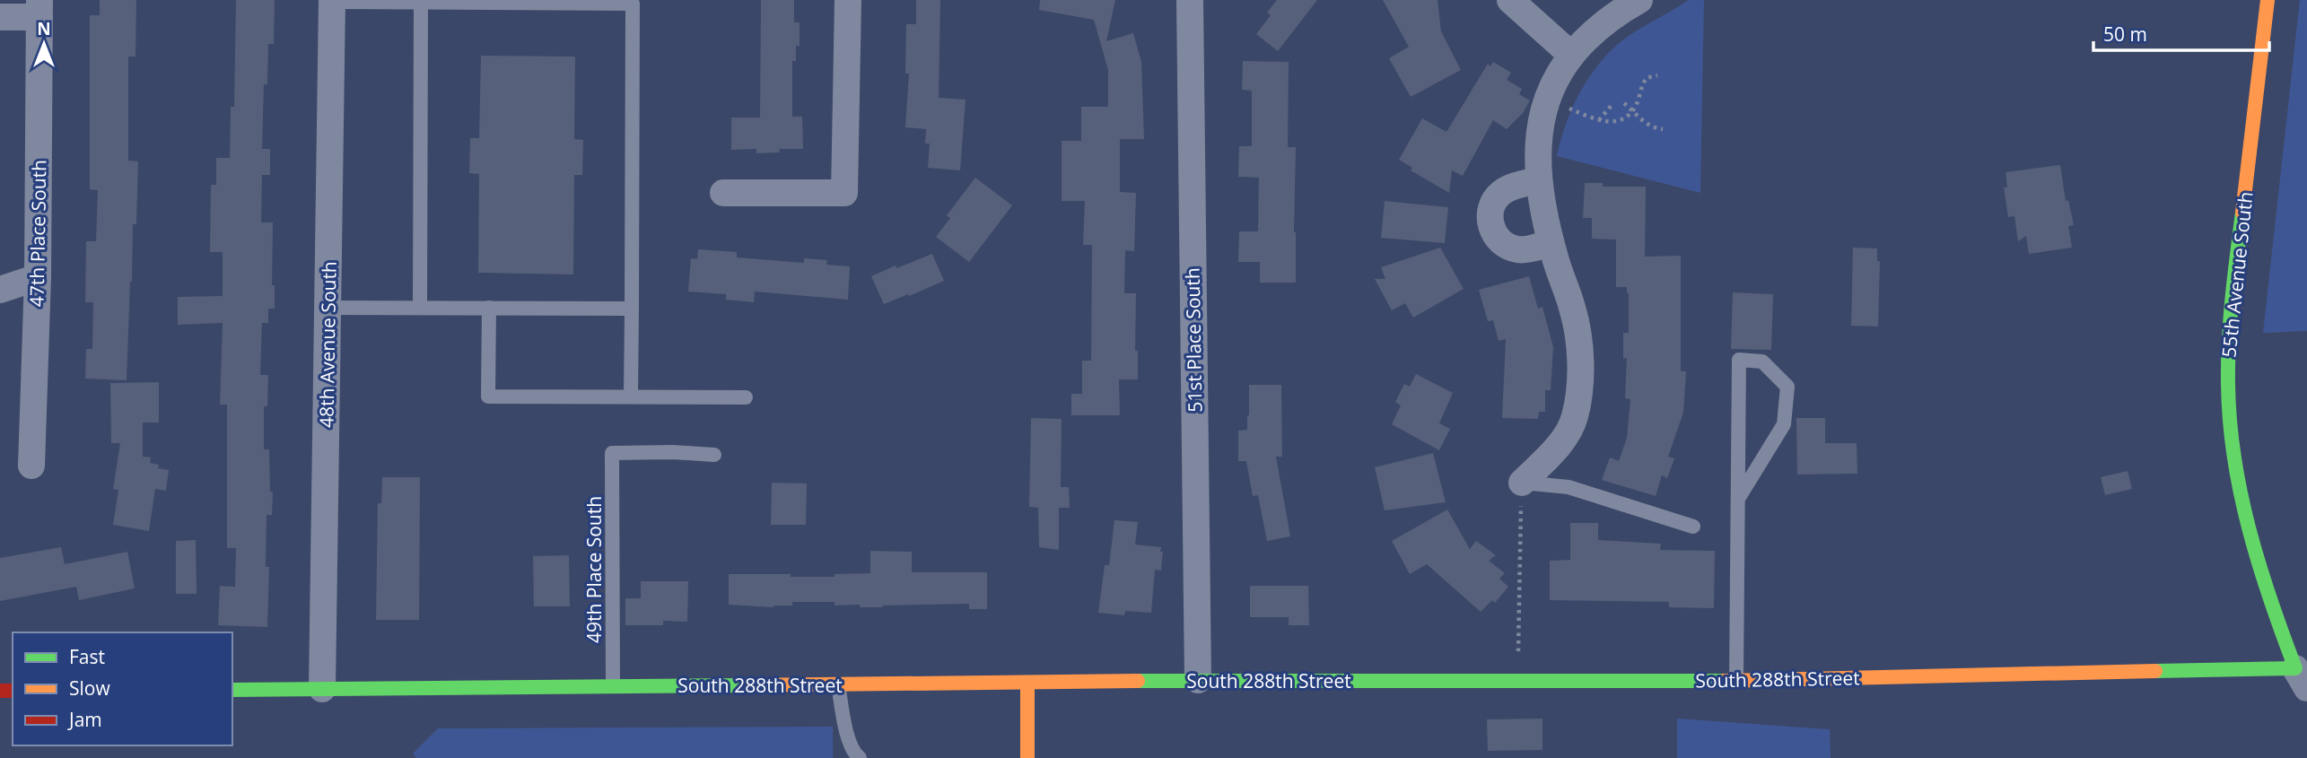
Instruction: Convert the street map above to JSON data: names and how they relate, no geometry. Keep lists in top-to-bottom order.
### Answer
{
  "streets": {
    "street": [
      "47th Place South",
      "55th Avenue South",
      "51st Place South",
      "48th Avenue South",
      "South 288th Street"
    ],
    "lane": ["49th Place South"]
  },
  "crossings": [
    ["55th Avenue South", "South 288th Street"],
    ["51st Place South", "South 288th Street"],
    ["48th Avenue South", "South 288th Street"],
    ["49th Place South", "South 288th Street"]
  ],
  "legend": ["Fast", "Slow", "Jam"],
  "scale_bar": "50 m",
  "north": "top"
}
